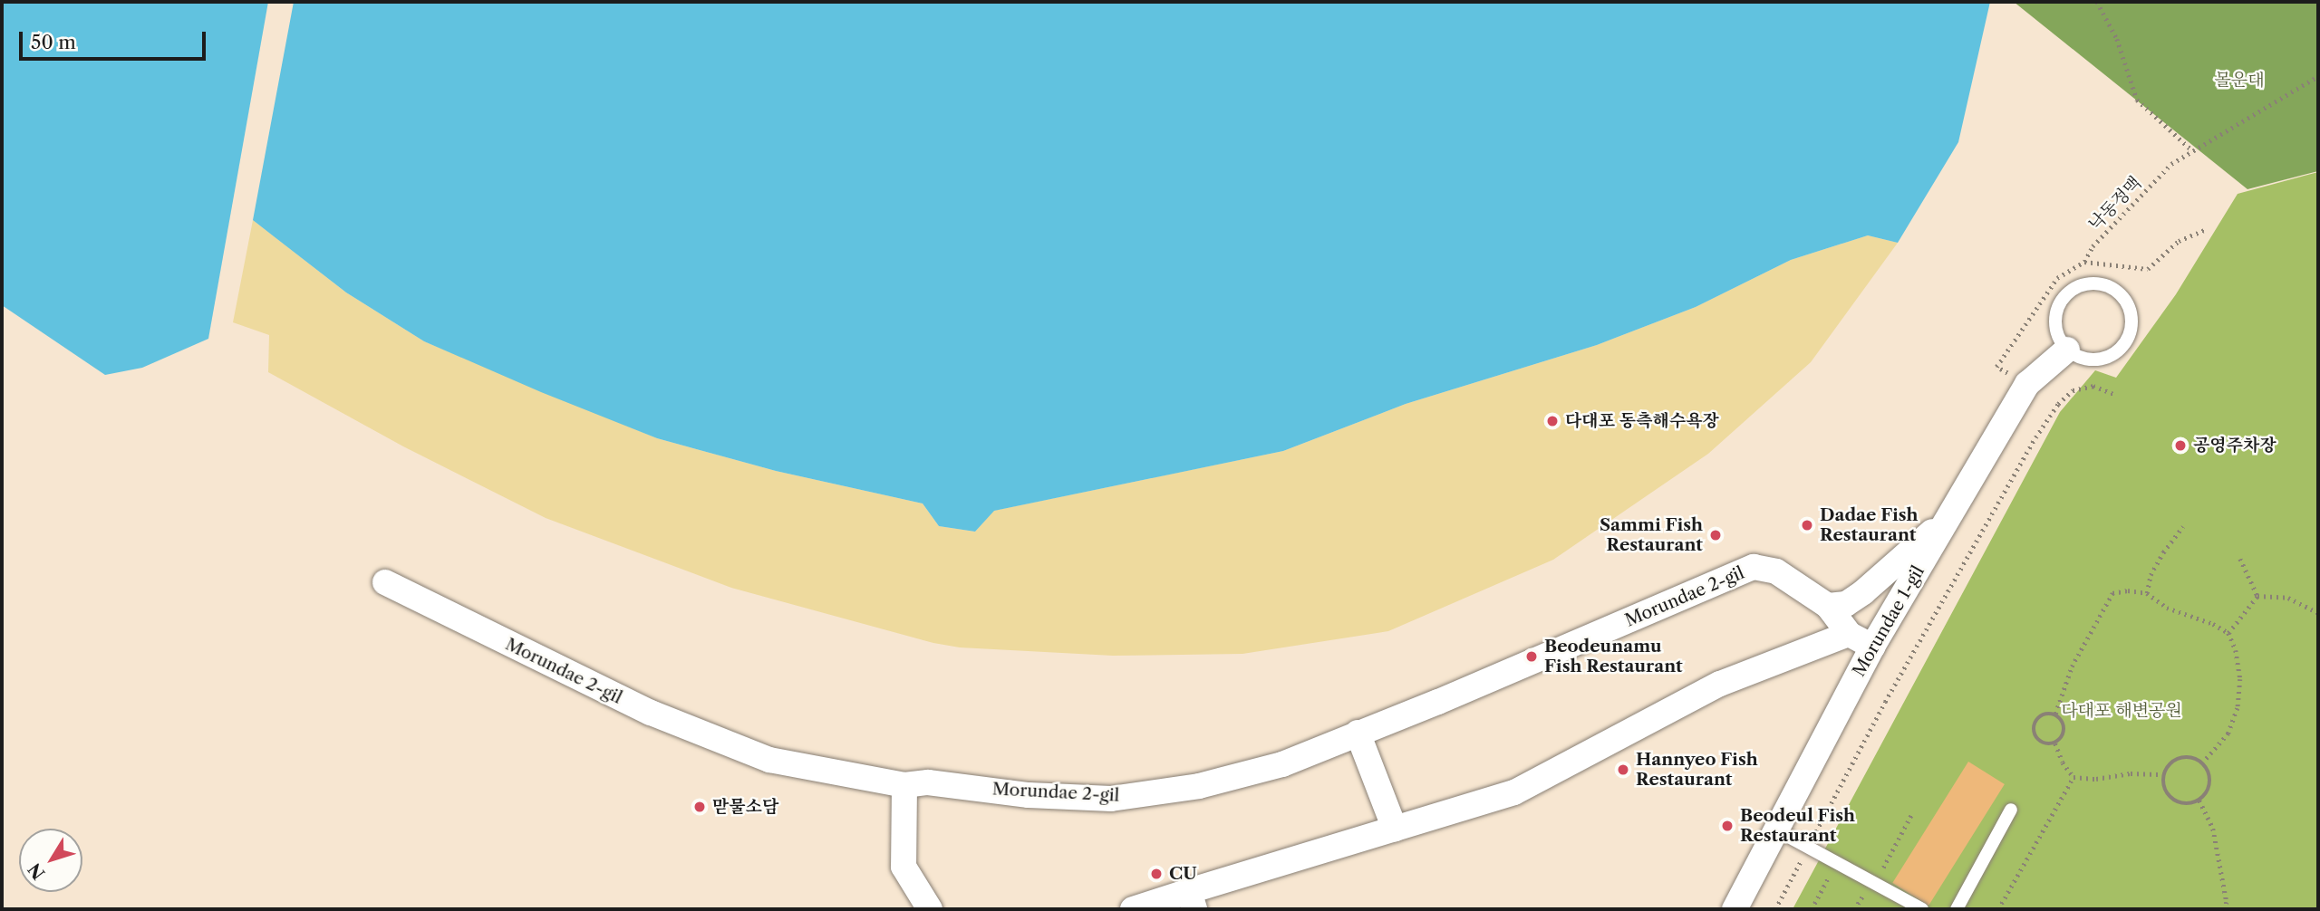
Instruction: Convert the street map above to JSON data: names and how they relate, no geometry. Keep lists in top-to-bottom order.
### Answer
{
  "streets": {
    "street": ["Morundae 2-gil", "Morundae 1-gil"],
    "path": ["낙동정맥"]
  },
  "crossings": [
    ["낙동정맥", "Morundae 1-gil"]
  ],
  "parks": ["몰운대", "다대포 해변공원"],
  "places": [
    "다대포 동측해수욕장",
    "공영주차장",
    "Dadae Fish Restaurant",
    "Sammi Fish Restaurant",
    "Beodeunamu Fish Restaurant",
    "Hannyeo Fish Restaurant",
    "맏물소담",
    "Beodeul Fish Restaurant",
    "CU"
  ],
  "scale_bar": "50 m",
  "north": "bottom left"
}
